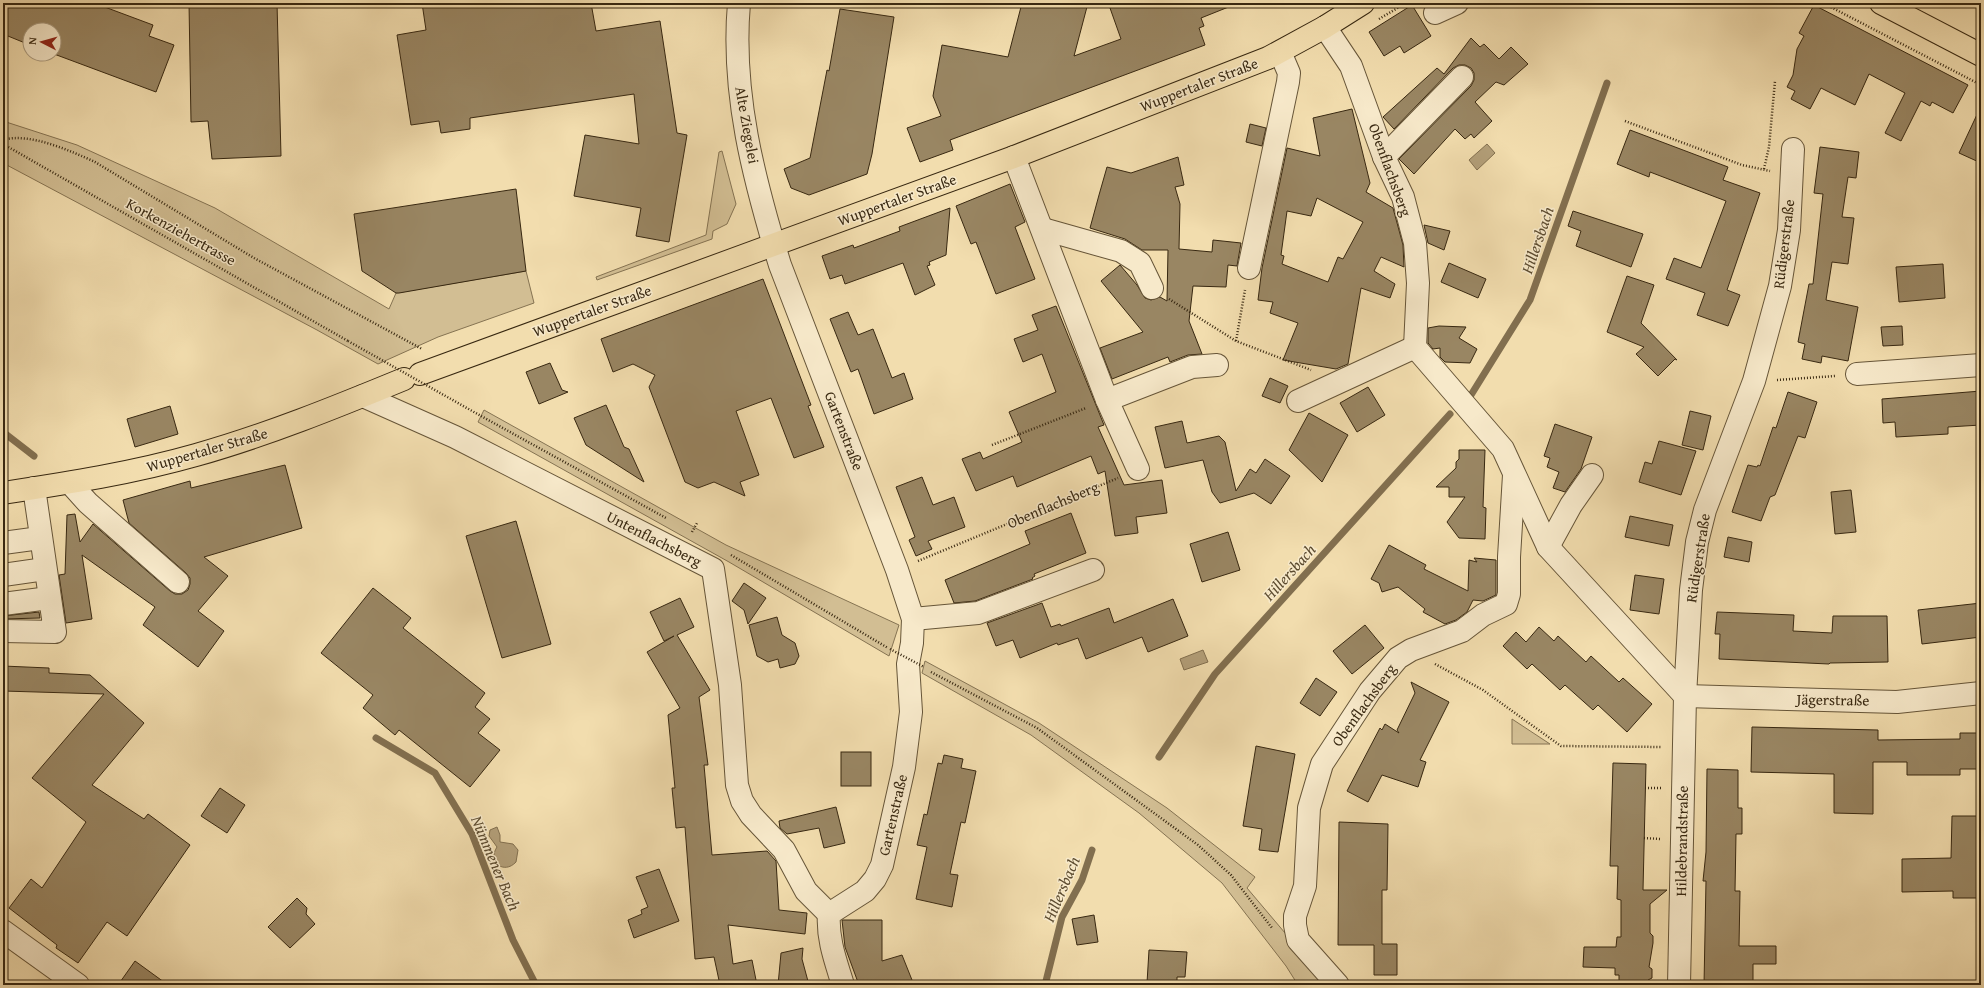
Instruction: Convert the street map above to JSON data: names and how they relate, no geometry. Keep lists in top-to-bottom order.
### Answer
{
  "streets": {
    "main road": ["Wuppertaler Straße"],
    "street": [
      "Alte Ziegelei",
      "Obenflachsberg",
      "Rüdigerstraße",
      "Gartenstraße",
      "Untenflachsberg",
      "Jägerstraße",
      "Hildebrandstraße"
    ],
    "path": ["Korkenziehertrasse"]
  },
  "crossings": [
    ["Wuppertaler Straße", "Alte Ziegelei"],
    ["Wuppertaler Straße", "Obenflachsberg"],
    ["Wuppertaler Straße", "Gartenstraße"],
    ["Wuppertaler Straße", "Untenflachsberg"],
    ["Alte Ziegelei", "Gartenstraße"],
    ["Obenflachsberg", "Rüdigerstraße"],
    ["Obenflachsberg", "Gartenstraße"],
    ["Obenflachsberg", "Jägerstraße"],
    ["Obenflachsberg", "Hildebrandstraße"],
    ["Rüdigerstraße", "Jägerstraße"],
    ["Rüdigerstraße", "Hildebrandstraße"],
    ["Gartenstraße", "Untenflachsberg"],
    ["Jägerstraße", "Hildebrandstraße"]
  ],
  "water": ["Hillersbach", "Nümmener Bach"],
  "north": "left"
}
